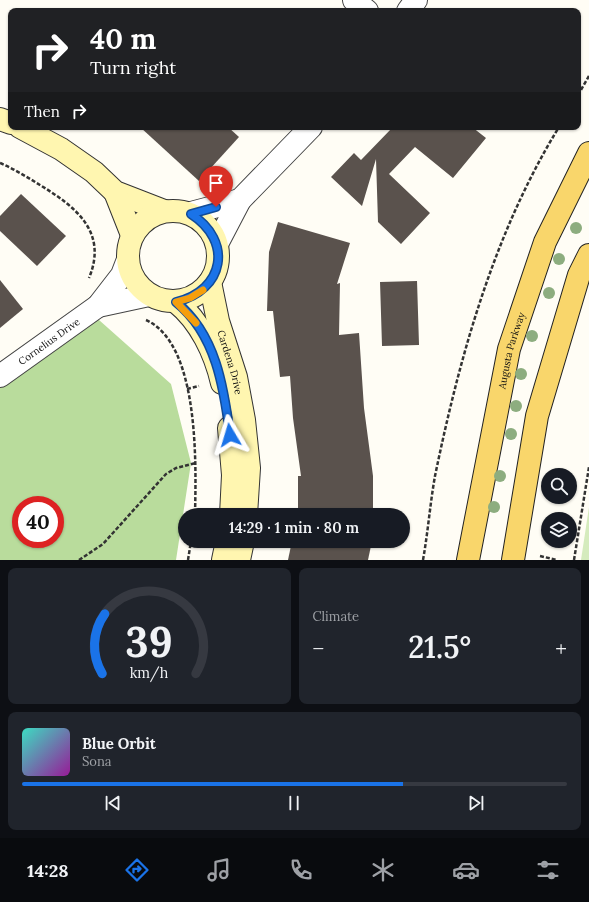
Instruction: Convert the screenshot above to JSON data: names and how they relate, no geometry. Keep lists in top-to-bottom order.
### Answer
{
  "streets": {
    "main road": ["Augusta Parkway"],
    "street": ["Cornelius Drive", "Cardena Drive"]
  },
  "crossings": [
    ["Cornelius Drive", "Cardena Drive"]
  ],
  "page": {
    "turn": ["40 m", "Turn right"],
    "then": "Then",
    "limit": "40",
    "trip": "14:29 · 1 min · 80 m",
    "tile": "Climate",
    "heat": ["−", "21.5°", "+"],
    "song": ["Blue Orbit", "Sona"],
    "tabs": "14:28",
    "gauge": ["39", "km/h"]
  }
}
